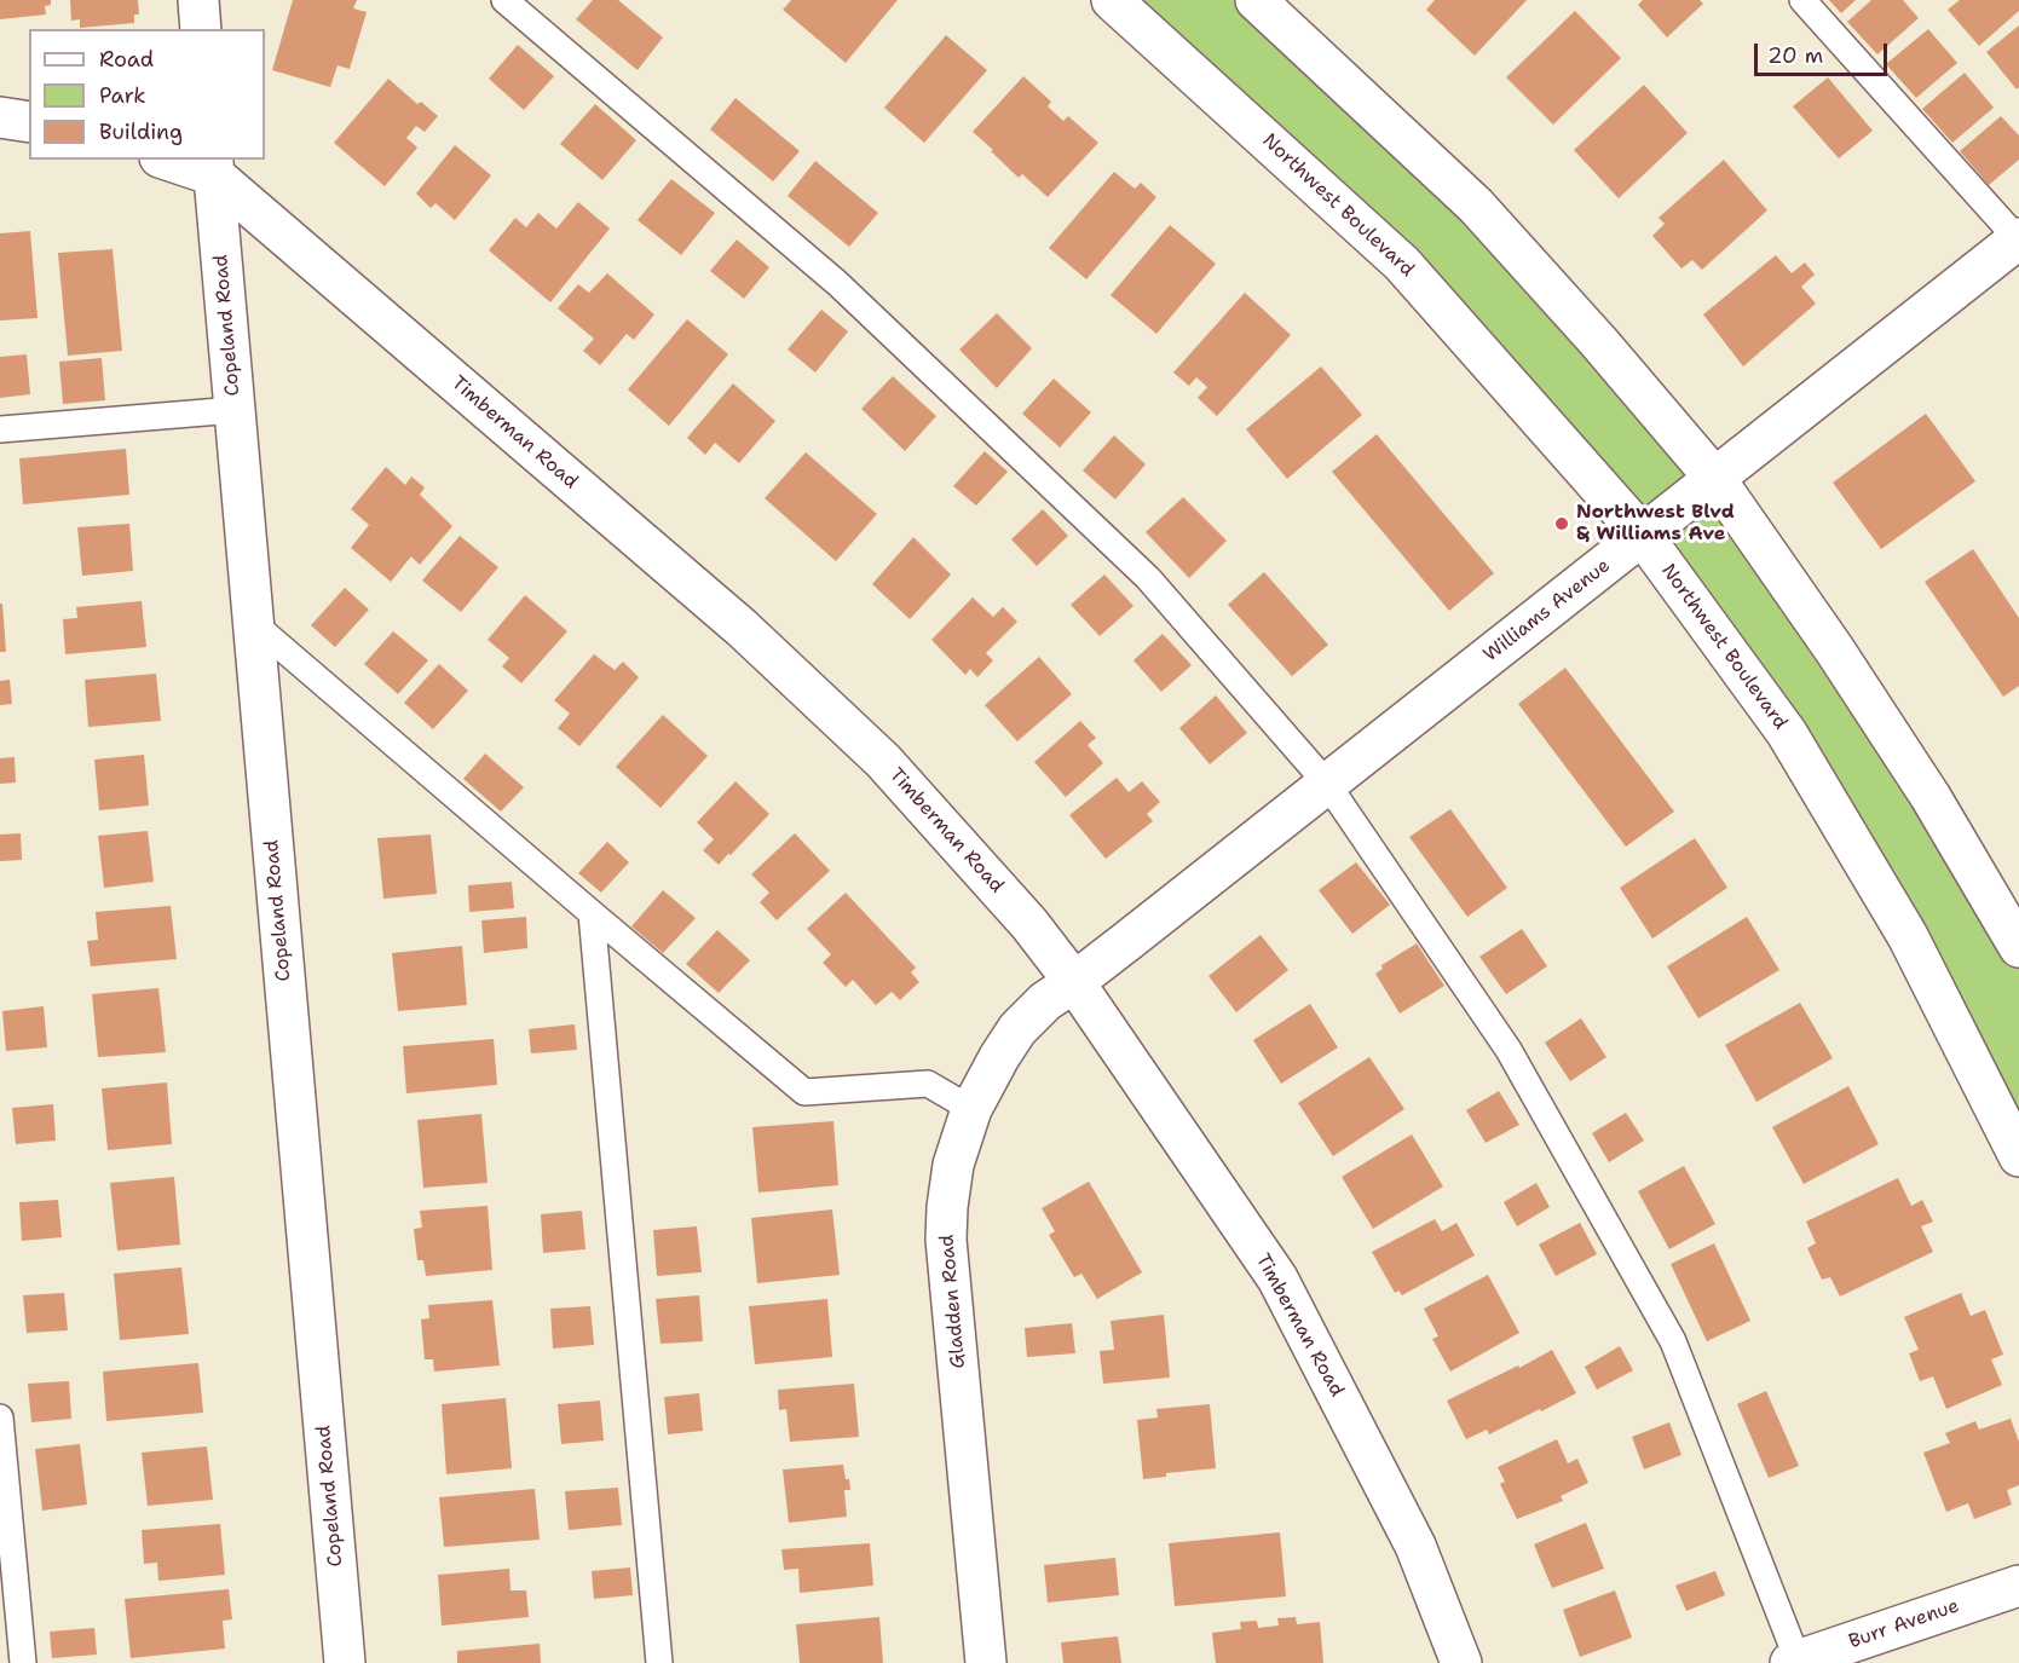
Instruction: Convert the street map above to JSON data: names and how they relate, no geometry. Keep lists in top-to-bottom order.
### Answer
{
  "streets": {
    "street": [
      "Northwest Boulevard",
      "Copeland Road",
      "Timberman Road",
      "Williams Avenue",
      "Gladden Road",
      "Burr Avenue"
    ]
  },
  "crossings": [
    ["Northwest Boulevard", "Williams Avenue"],
    ["Copeland Road", "Timberman Road"],
    ["Timberman Road", "Williams Avenue"],
    ["Timberman Road", "Gladden Road"],
    ["Williams Avenue", "Gladden Road"]
  ],
  "places": ["Northwest Blvd & Williams Ave"],
  "legend": ["Road", "Park", "Building"],
  "scale_bar": "20 m"
}
